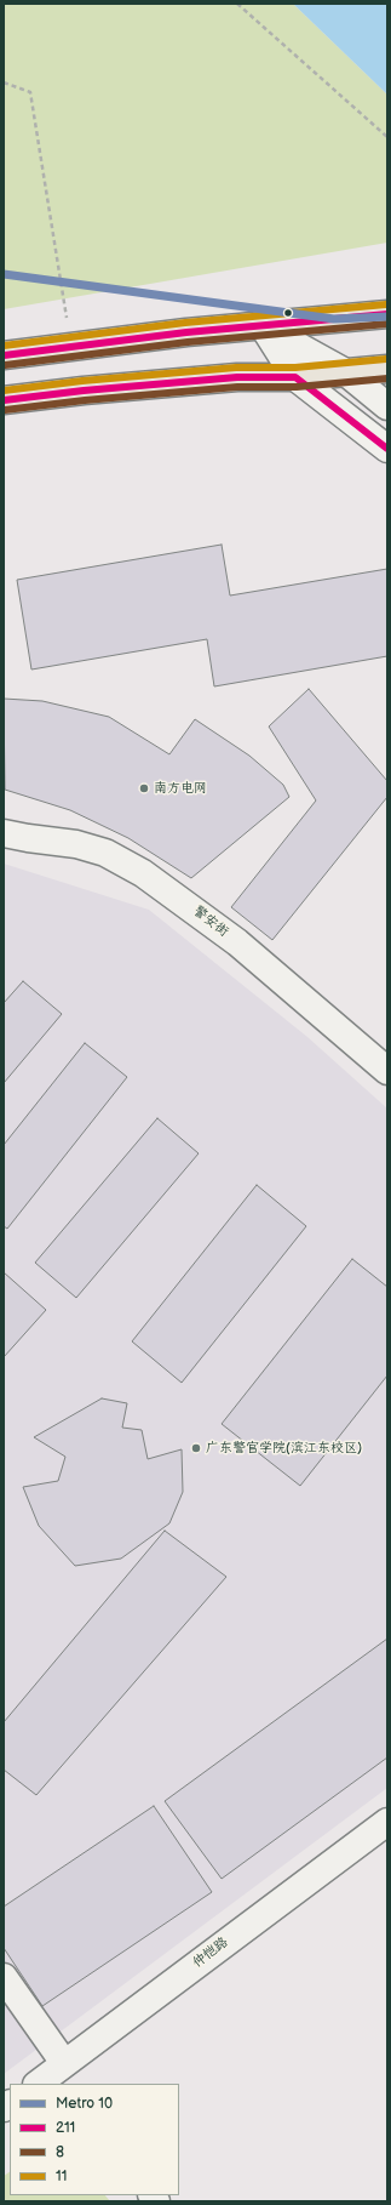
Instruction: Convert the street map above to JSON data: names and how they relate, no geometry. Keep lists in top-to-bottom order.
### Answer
{
  "streets": {
    "street": ["警安街", "仲恺路"]
  },
  "places": ["南方电网", "广东警官学院(滨江东校区)"],
  "lines": [
    "metro line 10",
    "transit line 11",
    "transit line 211",
    "transit line 8"
  ],
  "legend": [
    "Metro 10",
    "211",
    "8",
    "11"
  ]
}
